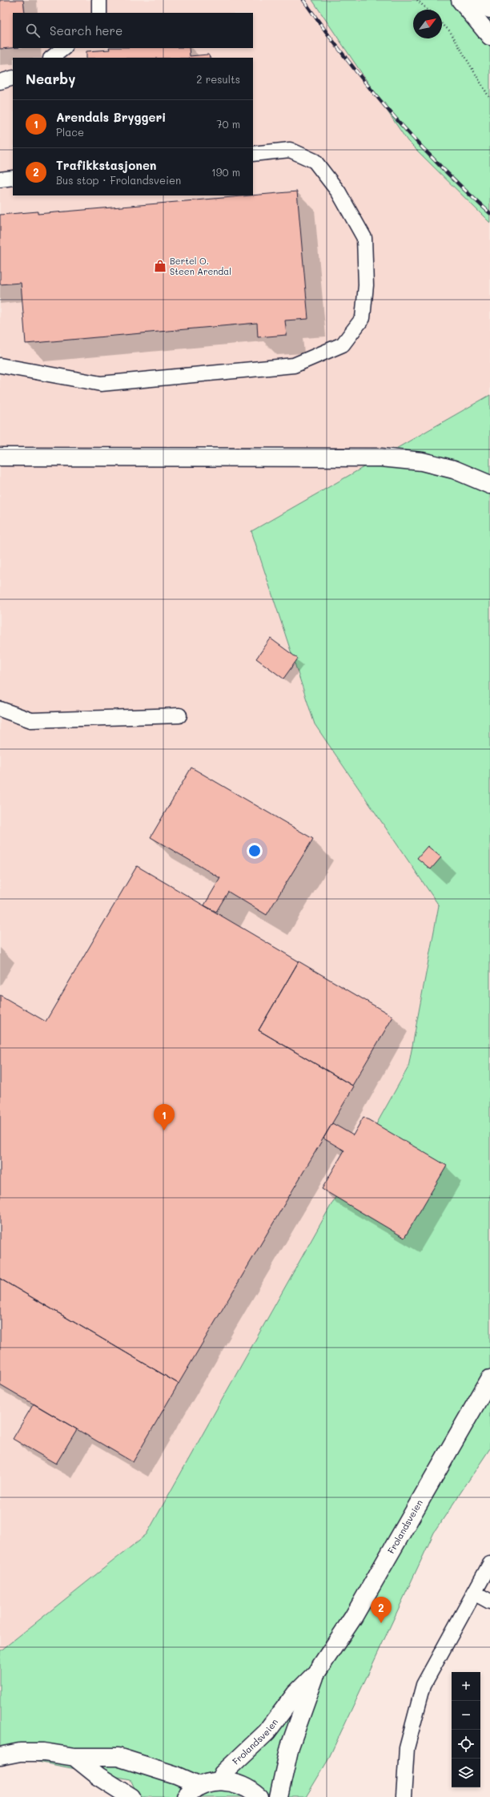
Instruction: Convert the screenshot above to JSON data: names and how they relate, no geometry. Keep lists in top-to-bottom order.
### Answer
{
  "streets": {
    "main road": ["Frolandsveien"]
  },
  "places": {
    "shop": ["Bertel O. Steen Arendal"]
  },
  "north": "top right",
  "page": {
    "search": "Search here",
    "heading": ["Nearby", "2 results"],
    "list": [
      {
        "mark": "1",
        "name": "Arendals Bryggeri",
        "note": "Place",
        "value": "70 m"
      },
      {
        "mark": "2",
        "name": "Trafikkstasjonen",
        "note": "Bus stop · Frolandsveien",
        "value": "190 m"
      }
    ],
    "pins": ["1", "2"],
    "map_buttons": ["+", "−"]
  }
}
